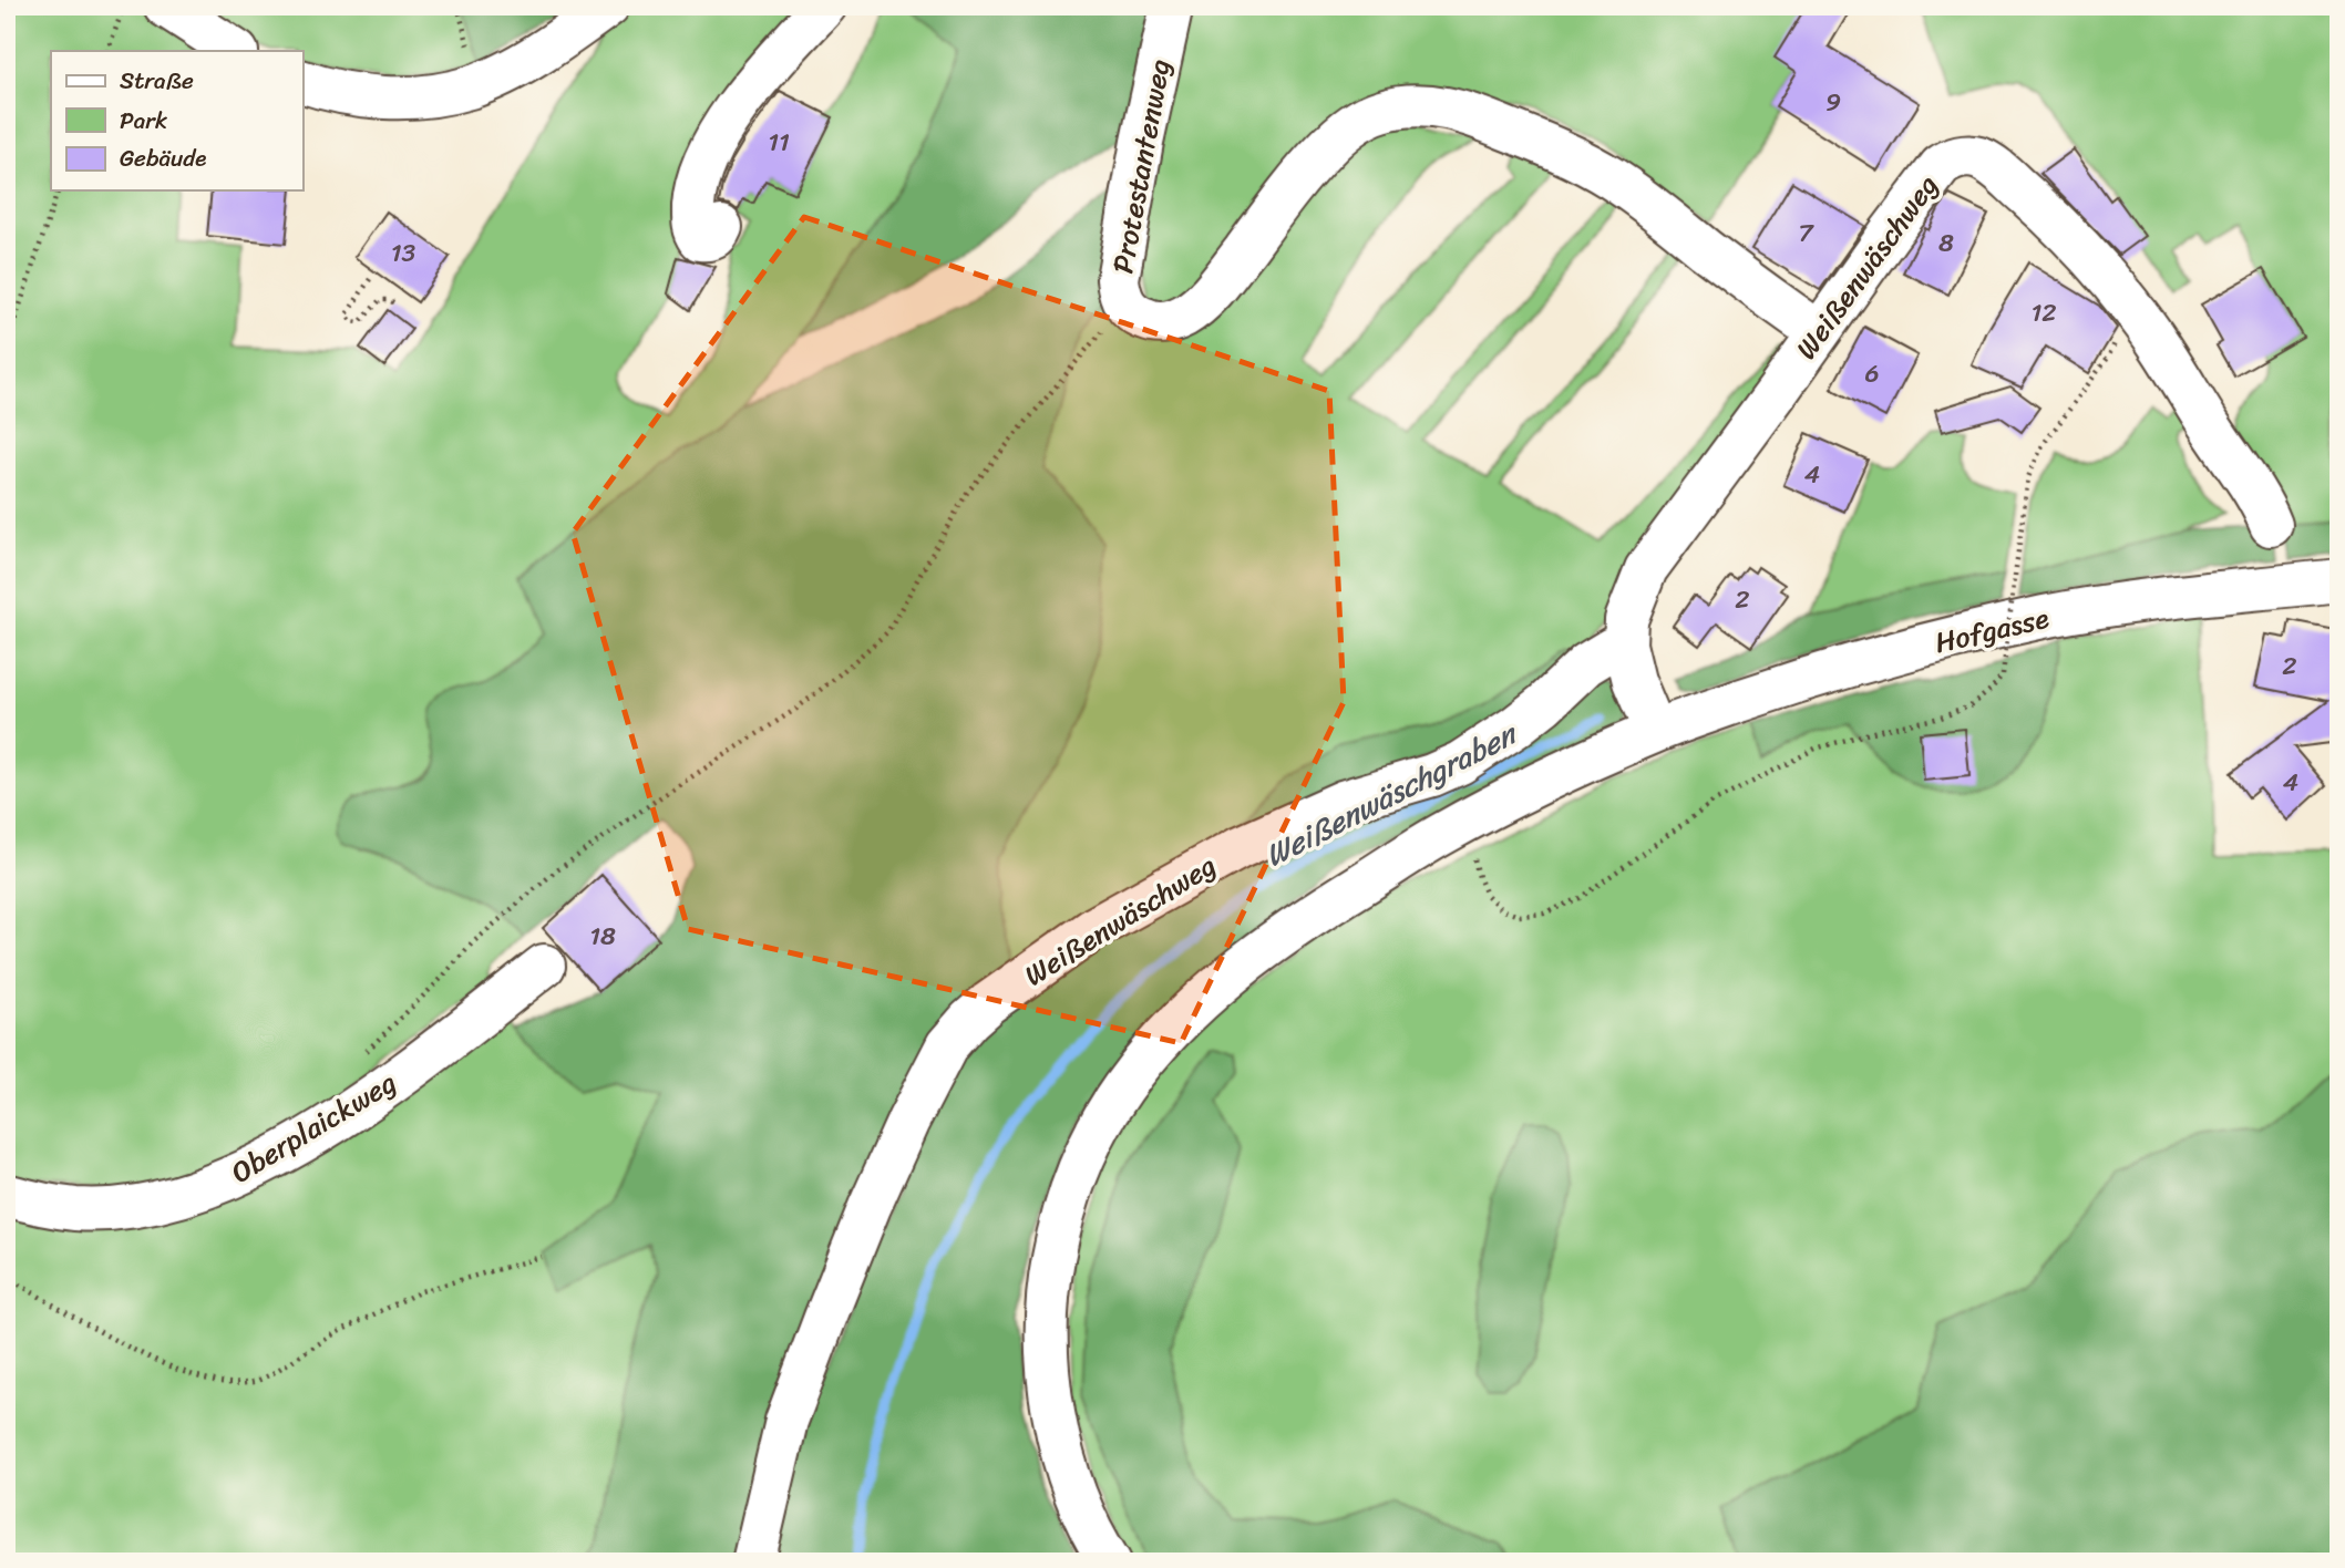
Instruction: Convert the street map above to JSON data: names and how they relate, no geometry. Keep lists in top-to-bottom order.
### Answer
{
  "streets": {
    "main road": [
      "Protestantenweg",
      "Weißenwäschweg",
      "Hofgasse",
      "Oberplaickweg"
    ]
  },
  "crossings": [
    ["Protestantenweg", "Weißenwäschweg"],
    ["Weißenwäschweg", "Hofgasse"]
  ],
  "water": ["Weißenwäschgraben"],
  "house_numbers": [
    "9",
    "11",
    "7",
    "8",
    "13",
    "12",
    "6",
    "4",
    "2",
    "2",
    "4",
    "18"
  ],
  "legend": ["Straße", "Park", "Gebäude"]
}
